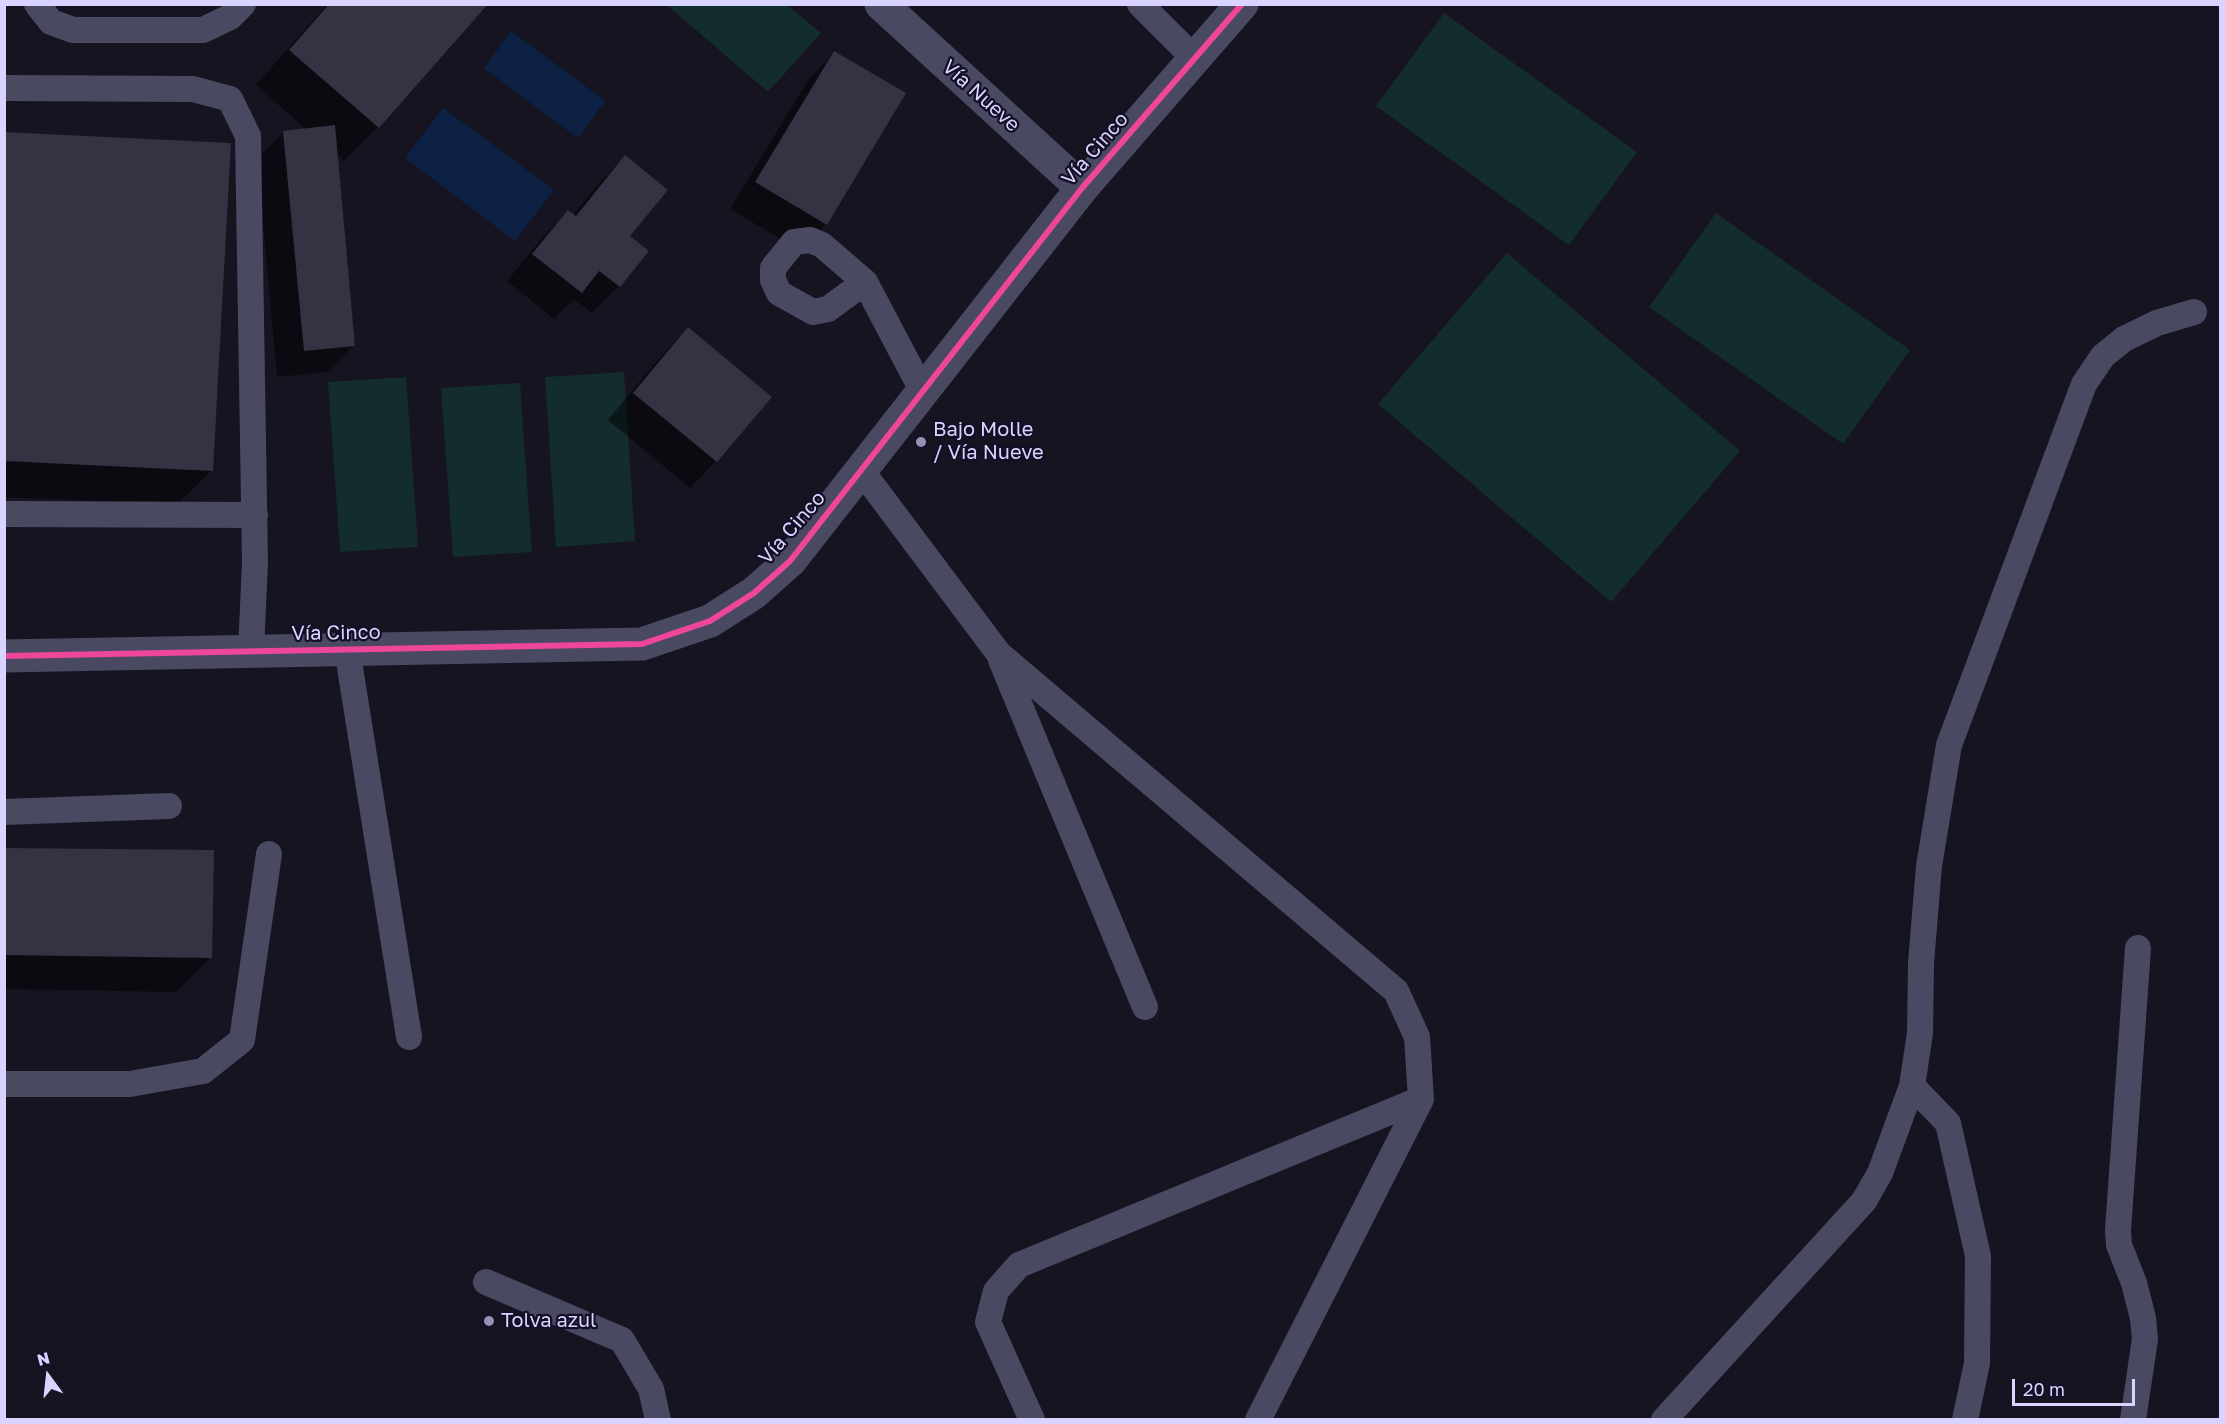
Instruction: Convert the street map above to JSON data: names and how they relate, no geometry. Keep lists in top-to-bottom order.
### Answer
{
  "streets": {
    "street": ["Vía Nueve", "Vía Cinco"]
  },
  "crossings": [
    ["Vía Nueve", "Vía Cinco"]
  ],
  "places": ["Bajo Molle / Vía Nueve", "Tolva azul"],
  "scale_bar": "20 m",
  "north": "top"
}
